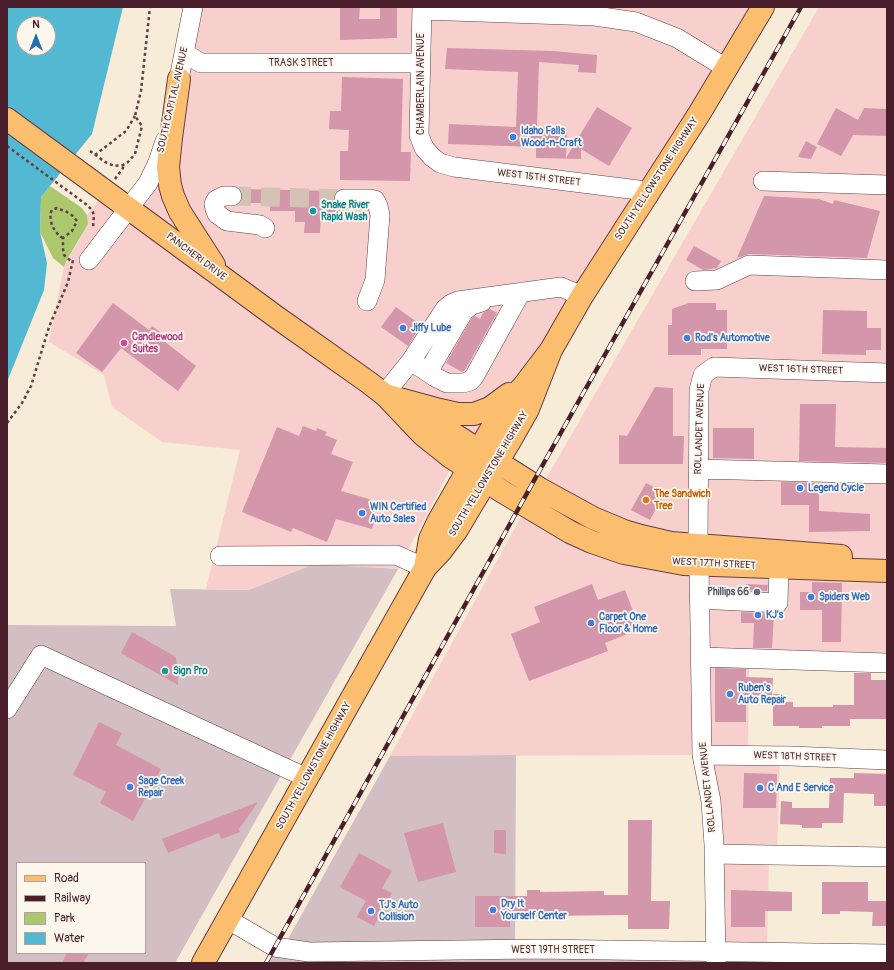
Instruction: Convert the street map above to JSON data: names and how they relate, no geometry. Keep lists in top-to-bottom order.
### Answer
{
  "streets": {
    "main road": ["SOUTH YELLOWSTONE HIGHWAY", "PANCHERI DRIVE", "WEST 17TH STREET"],
    "street": [
      "TRASK STREET",
      "CHAMBERLAIN AVENUE",
      "SOUTH CAPITAL AVENUE",
      "WEST 15TH STREET",
      "WEST 16TH STREET",
      "ROLLANDET AVENUE",
      "WEST 18TH STREET",
      "WEST 19TH STREET"
    ]
  },
  "crossings": [
    ["TRASK STREET", "CHAMBERLAIN AVENUE"],
    ["TRASK STREET", "SOUTH CAPITAL AVENUE"],
    ["CHAMBERLAIN AVENUE", "WEST 15TH STREET"],
    ["SOUTH CAPITAL AVENUE", "PANCHERI DRIVE"],
    ["WEST 15TH STREET", "SOUTH YELLOWSTONE HIGHWAY"],
    ["SOUTH YELLOWSTONE HIGHWAY", "PANCHERI DRIVE"],
    ["SOUTH YELLOWSTONE HIGHWAY", "WEST 17TH STREET"],
    ["SOUTH YELLOWSTONE HIGHWAY", "WEST 19TH STREET"],
    ["PANCHERI DRIVE", "WEST 17TH STREET"],
    ["WEST 16TH STREET", "ROLLANDET AVENUE"],
    ["ROLLANDET AVENUE", "WEST 17TH STREET"],
    ["ROLLANDET AVENUE", "WEST 18TH STREET"],
    ["ROLLANDET AVENUE", "WEST 19TH STREET"]
  ],
  "places": [
    "Idaho Falls Wood-n-Craft",
    "Snake River Rapid Wash",
    "Jiffy Lube",
    "Rod's Automotive",
    "Candlewood Suites",
    "Legend Cycle",
    "The Sandwich Tree",
    "WIN Certified Auto Sales",
    "Phillips 66",
    "Spiders Web",
    "KJ's",
    "Carpet One Floor & Home",
    "Sign Pro",
    "Ruben's Auto Repair",
    "Sage Creek Repair",
    "C And E Service",
    "Dry It Yourself Center",
    "TJ's Auto Collision"
  ],
  "legend": [
    "Road",
    "Railway",
    "Park",
    "Water"
  ],
  "north": "top"
}
